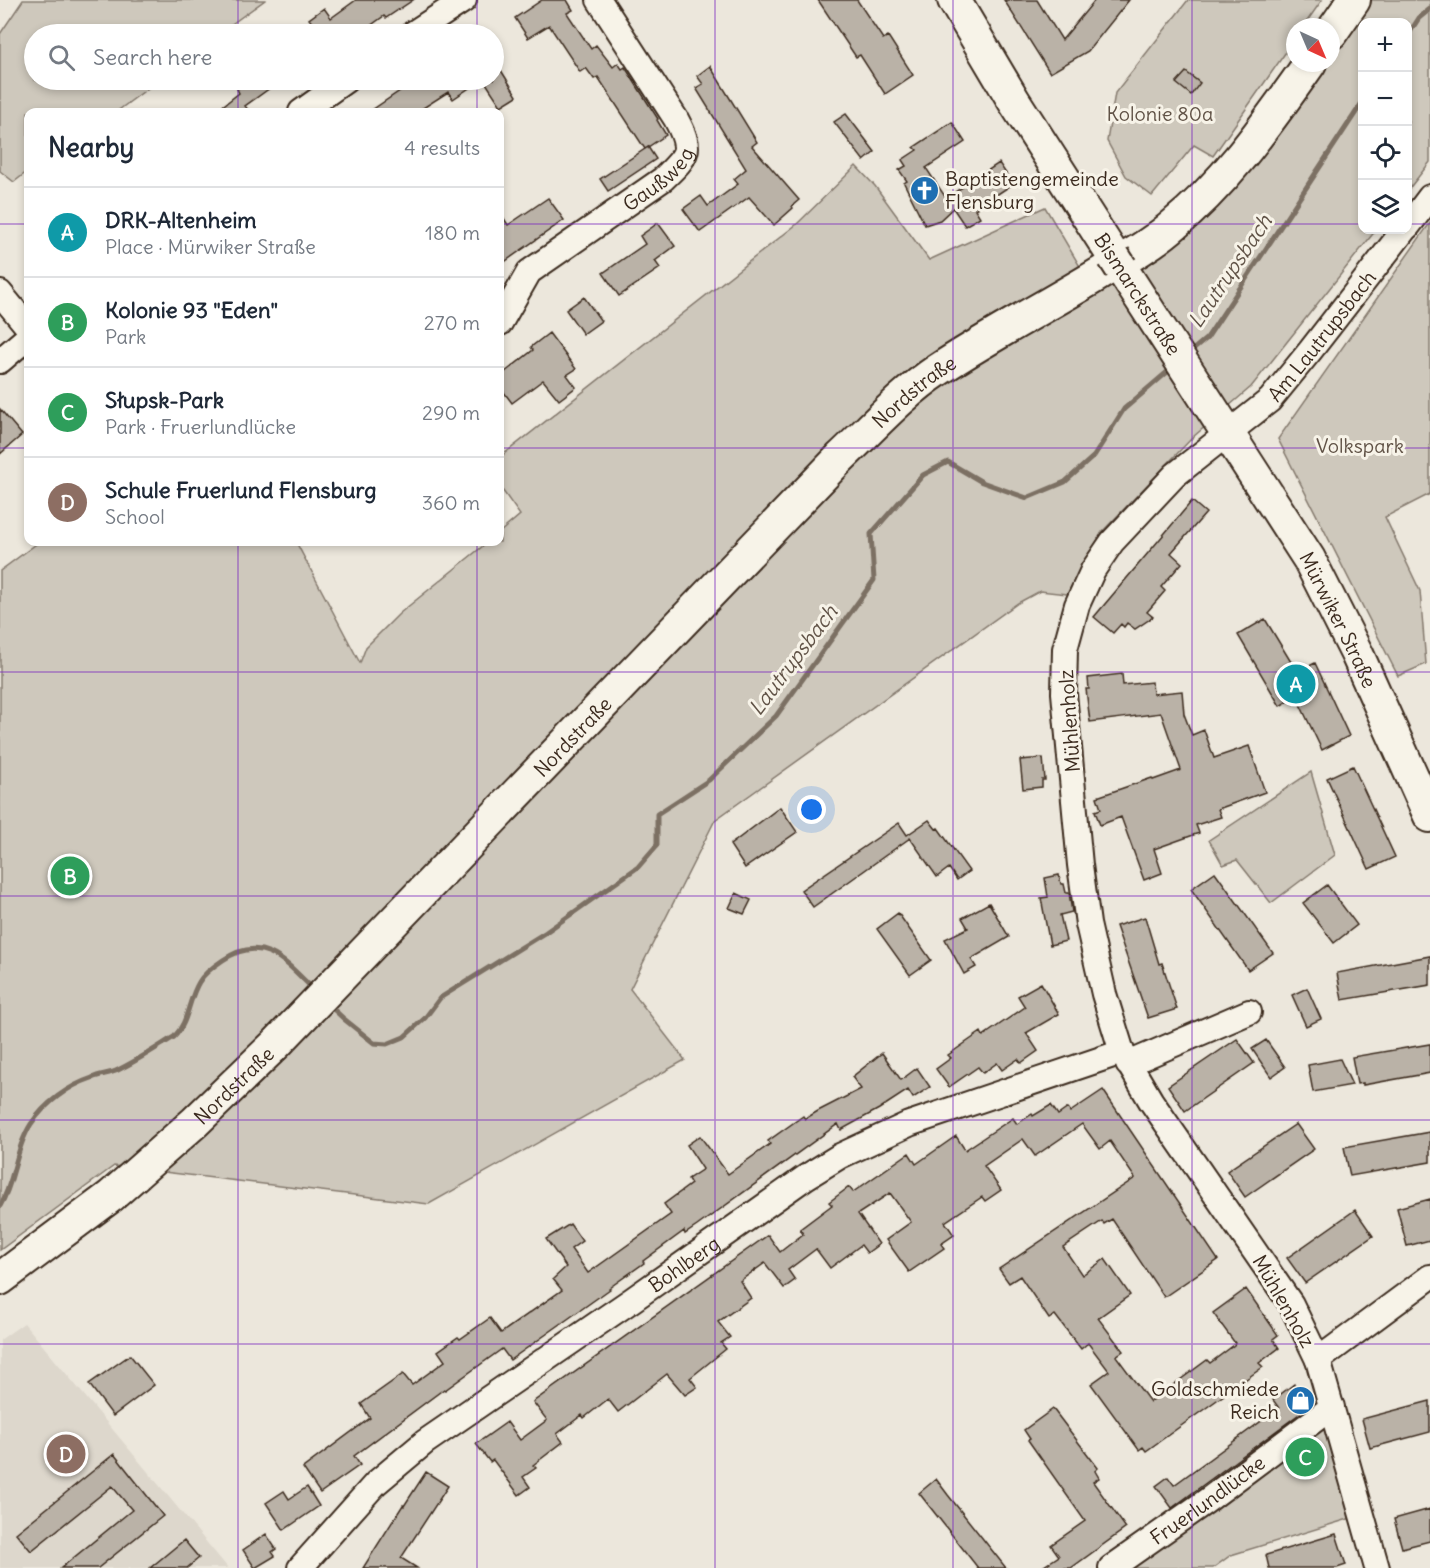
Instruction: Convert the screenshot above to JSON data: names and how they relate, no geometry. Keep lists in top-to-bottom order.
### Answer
{
  "streets": {
    "main road": ["Bismarckstraße", "Nordstraße", "Mürwiker Straße"],
    "street": [
      "Gaußweg",
      "Am Lautrupsbach",
      "Mühlenholz",
      "Bohlberg",
      "Fruerlundlücke"
    ]
  },
  "crossings": [
    ["Bismarckstraße", "Am Lautrupsbach"],
    ["Bismarckstraße", "Mürwiker Straße"],
    ["Bismarckstraße", "Mühlenholz"],
    ["Am Lautrupsbach", "Mürwiker Straße"],
    ["Am Lautrupsbach", "Mühlenholz"],
    ["Mürwiker Straße", "Mühlenholz"],
    ["Mühlenholz", "Bohlberg"],
    ["Mühlenholz", "Fruerlundlücke"]
  ],
  "water": ["Lautrupsbach"],
  "parks": ["Kolonie 80a", "Volkspark"],
  "places": {
    "church": ["Baptistengemeinde Flensburg"],
    "shop": ["Goldschmiede Reich"]
  },
  "north": "bottom right",
  "page": {
    "map_buttons": ["+", "−"],
    "search": "Search here",
    "heading": ["Nearby", "4 results"],
    "list": [
      {
        "mark": "A",
        "name": "DRK-Altenheim",
        "note": "Place · Mürwiker Straße",
        "value": "180 m"
      },
      {
        "mark": "B",
        "name": "Kolonie 93 \"Eden\"",
        "note": "Park",
        "value": "270 m"
      },
      {
        "mark": "C",
        "name": "Słupsk-Park",
        "note": "Park · Fruerlundlücke",
        "value": "290 m"
      },
      {
        "mark": "D",
        "name": "Schule Fruerlund Flensburg",
        "note": "School",
        "value": "360 m"
      }
    ],
    "pins": [
      "A",
      "B",
      "D",
      "C"
    ]
  }
}
